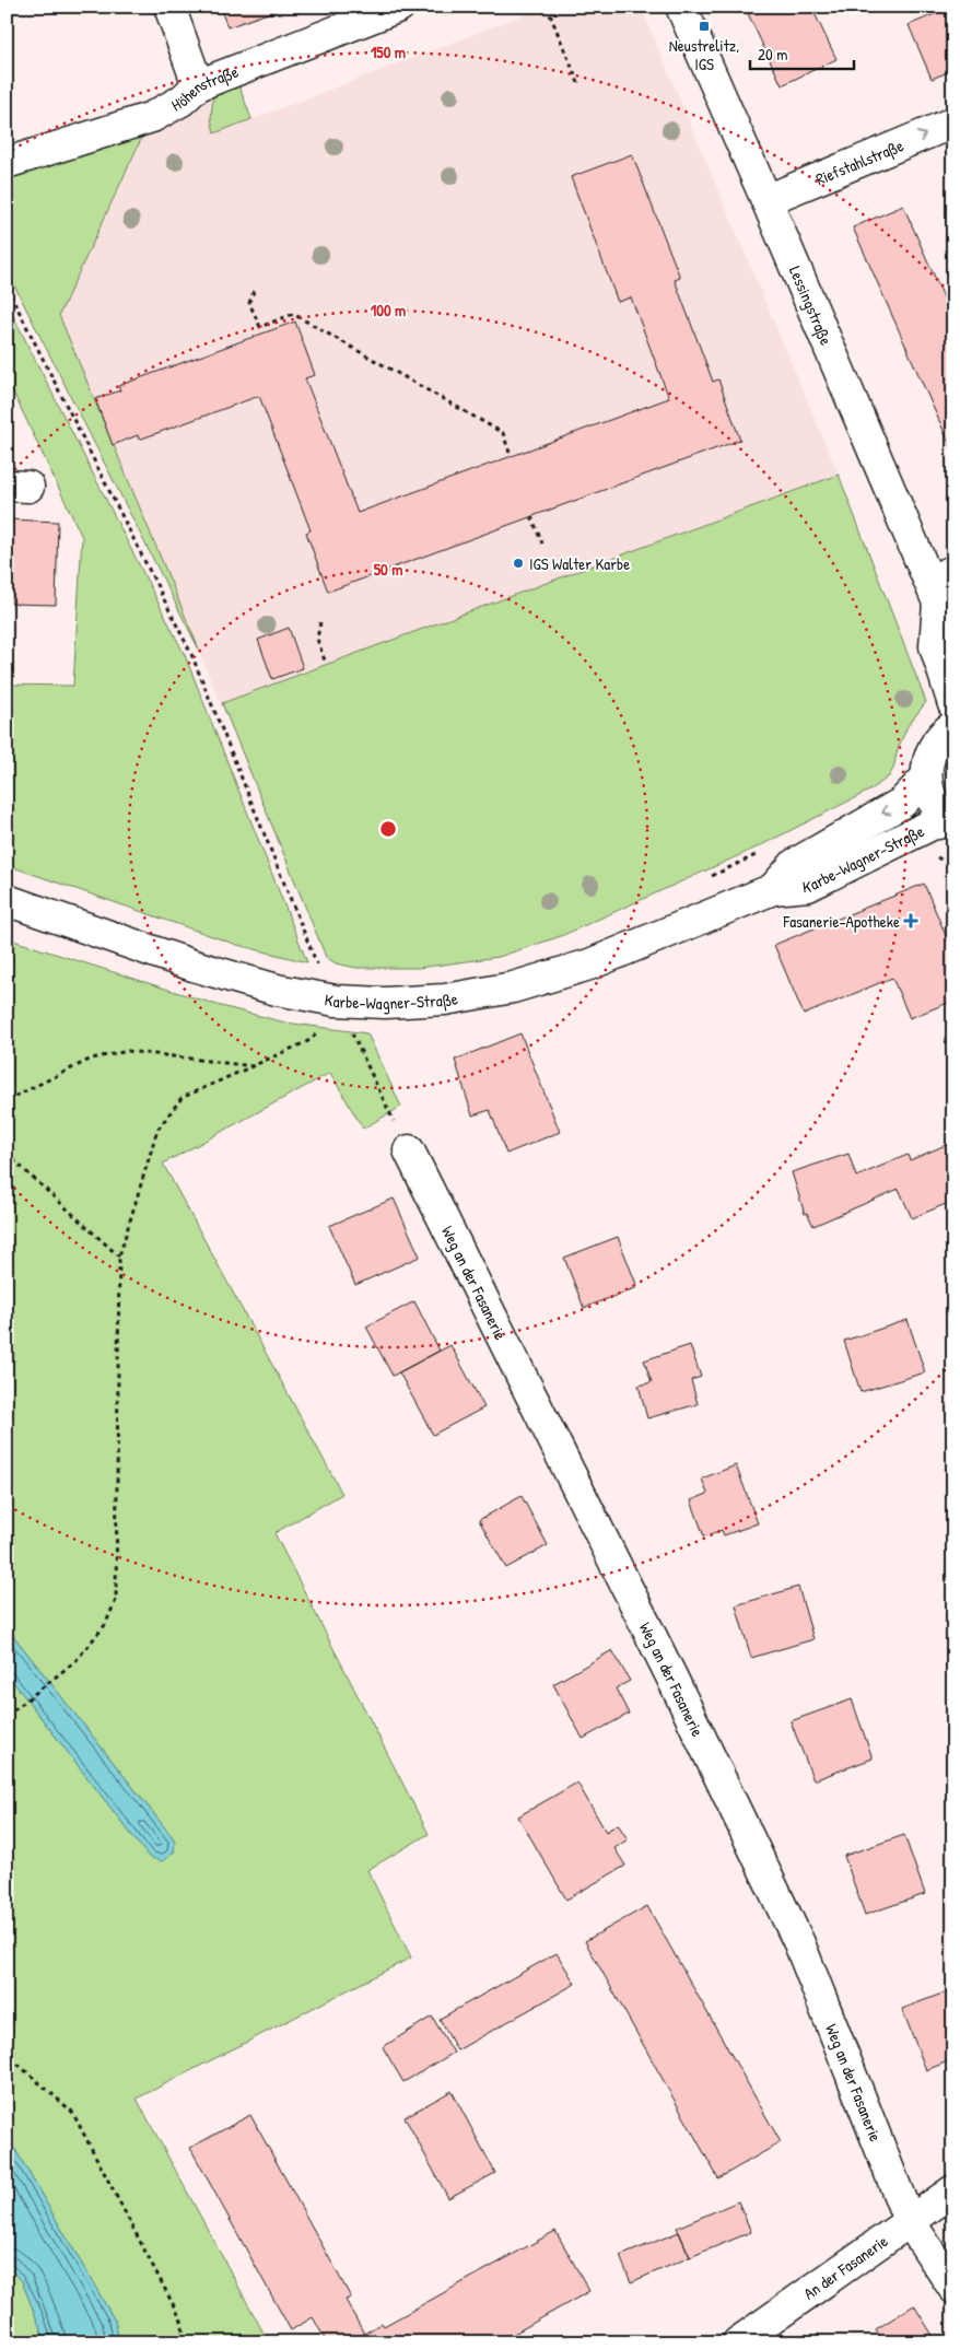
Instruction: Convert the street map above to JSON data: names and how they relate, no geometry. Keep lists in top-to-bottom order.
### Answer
{
  "streets": {
    "street": [
      "Höhenstraße",
      "Riefstahlstraße",
      "Lessingstraße",
      "Karbe-Wagner-Straße",
      "Weg an der Fasanerie",
      "An der Fasanerie"
    ]
  },
  "crossings": [
    ["Riefstahlstraße", "Lessingstraße"],
    ["Weg an der Fasanerie", "An der Fasanerie"]
  ],
  "one_way": ["Riefstahlstraße"],
  "places": {
    "transit": ["Neustrelitz, IGS"],
    "other": ["IGS Walter Karbe"],
    "health": ["Fasanerie-Apotheke"]
  },
  "scale_bar": "20 m",
  "rings": ["150 m", "100 m", "50 m"]
}
